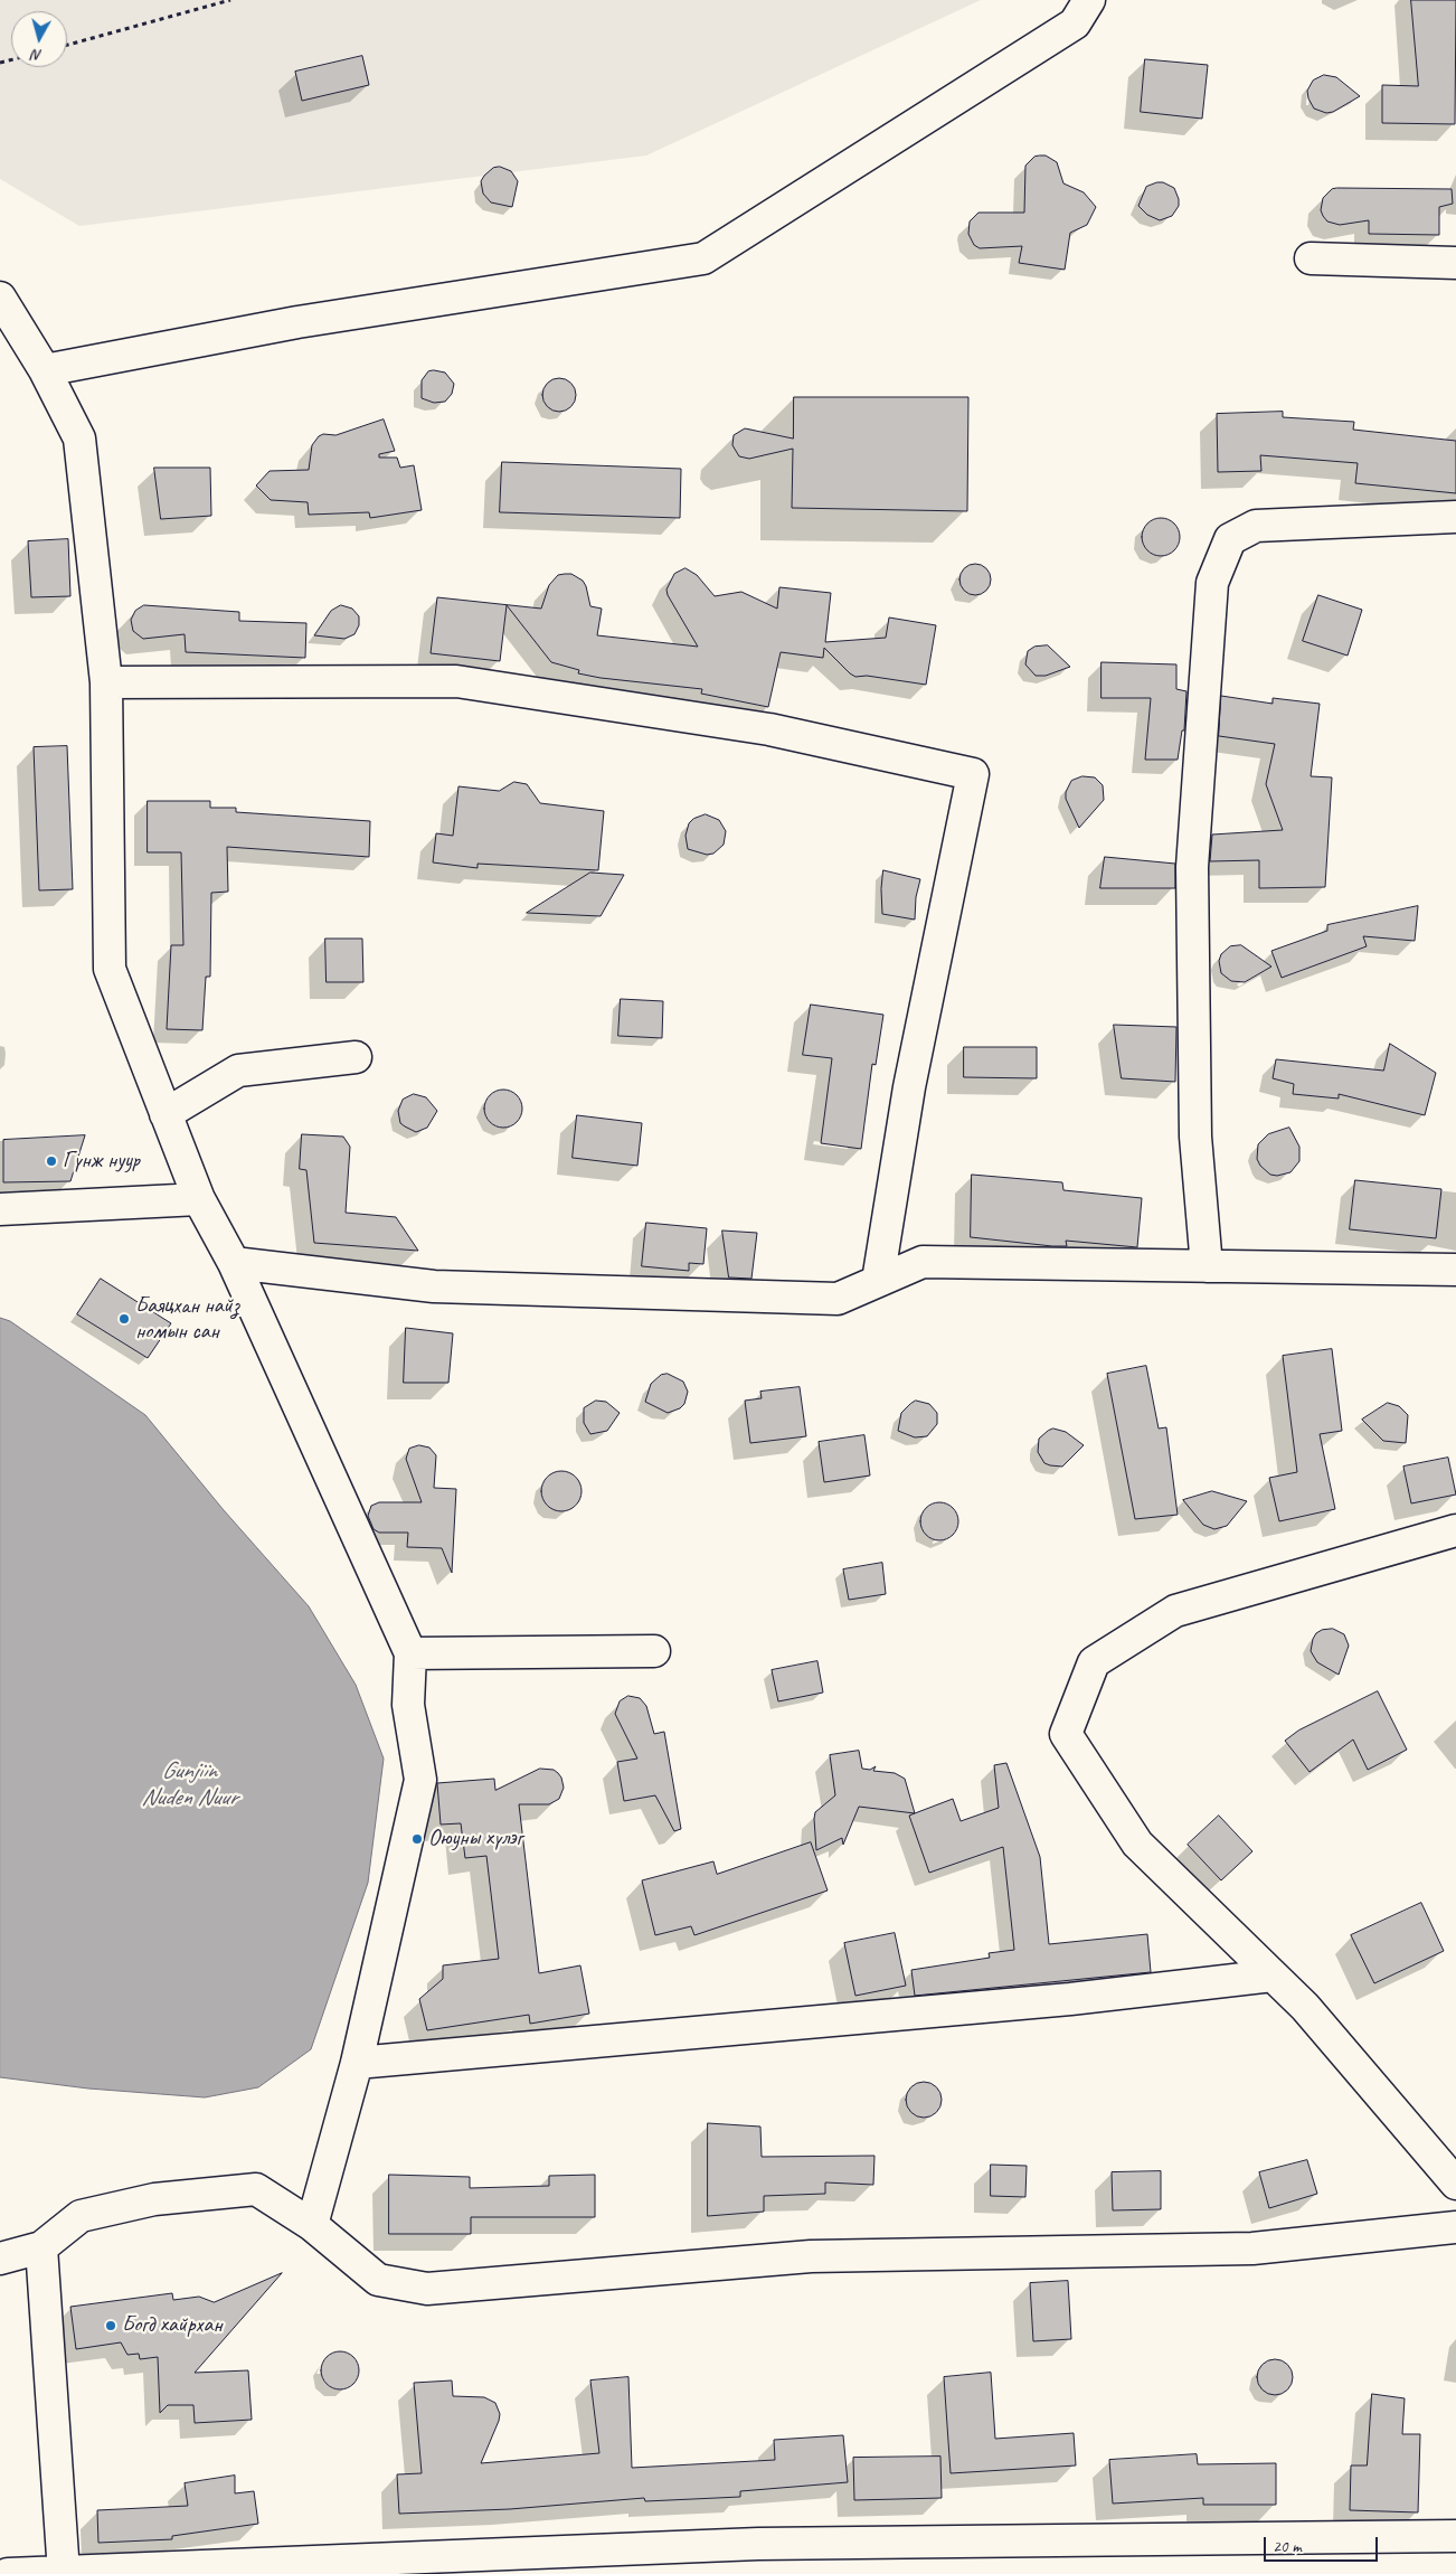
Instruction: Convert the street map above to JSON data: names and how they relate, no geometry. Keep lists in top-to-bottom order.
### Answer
{
  "water": ["Gunjiin Nuden Nuur"],
  "places": [
    "Гүнж нуур",
    "Баяцхан найз номын сан",
    "Оюуны хүлэг",
    "Богд хайрхан"
  ],
  "scale_bar": "20 m",
  "north": "bottom"
}
